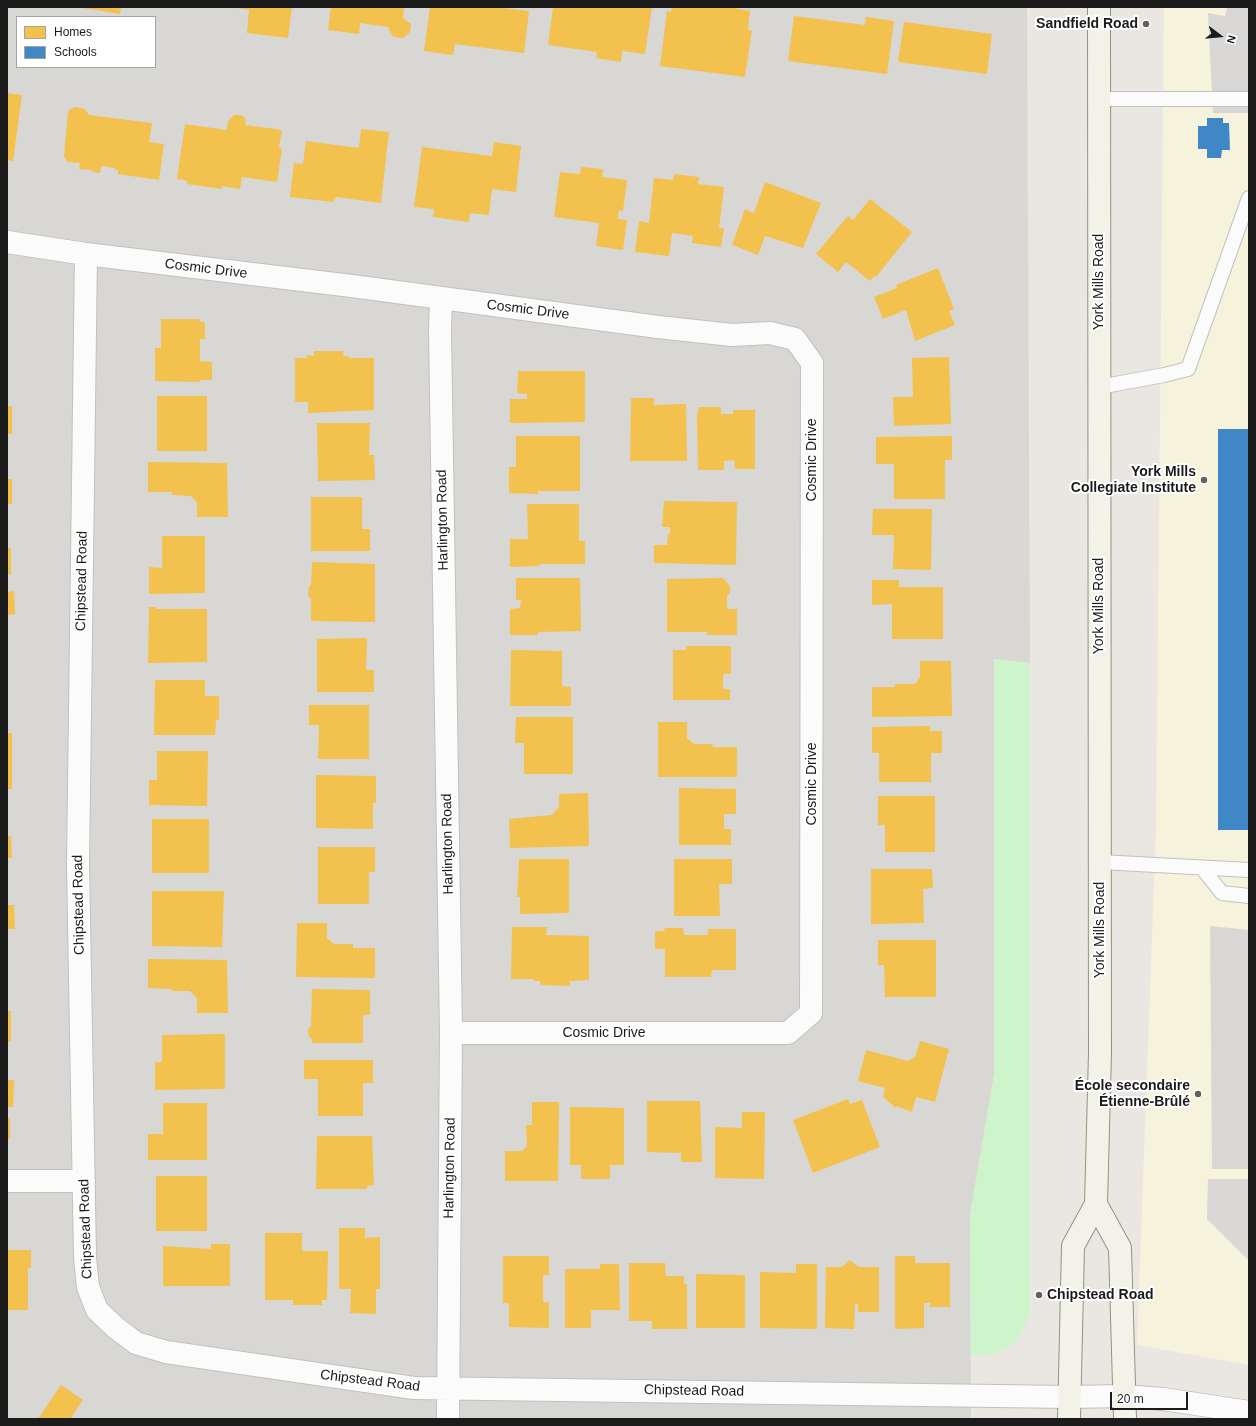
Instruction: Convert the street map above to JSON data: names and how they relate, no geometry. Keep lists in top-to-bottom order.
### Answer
{
  "streets": {
    "main road": ["York Mills Road"],
    "street": ["Cosmic Drive", "Harlington Road", "Chipstead Road"]
  },
  "crossings": [
    ["Cosmic Drive", "Harlington Road"],
    ["Cosmic Drive", "Chipstead Road"],
    ["York Mills Road", "Chipstead Road"],
    ["Harlington Road", "Chipstead Road"]
  ],
  "places": [
    "Sandfield Road",
    "York Mills Collegiate Institute",
    "École secondaire Étienne-Brûlé",
    "Chipstead Road"
  ],
  "legend": ["Homes", "Schools"],
  "scale_bar": "20 m",
  "north": "right"
}
